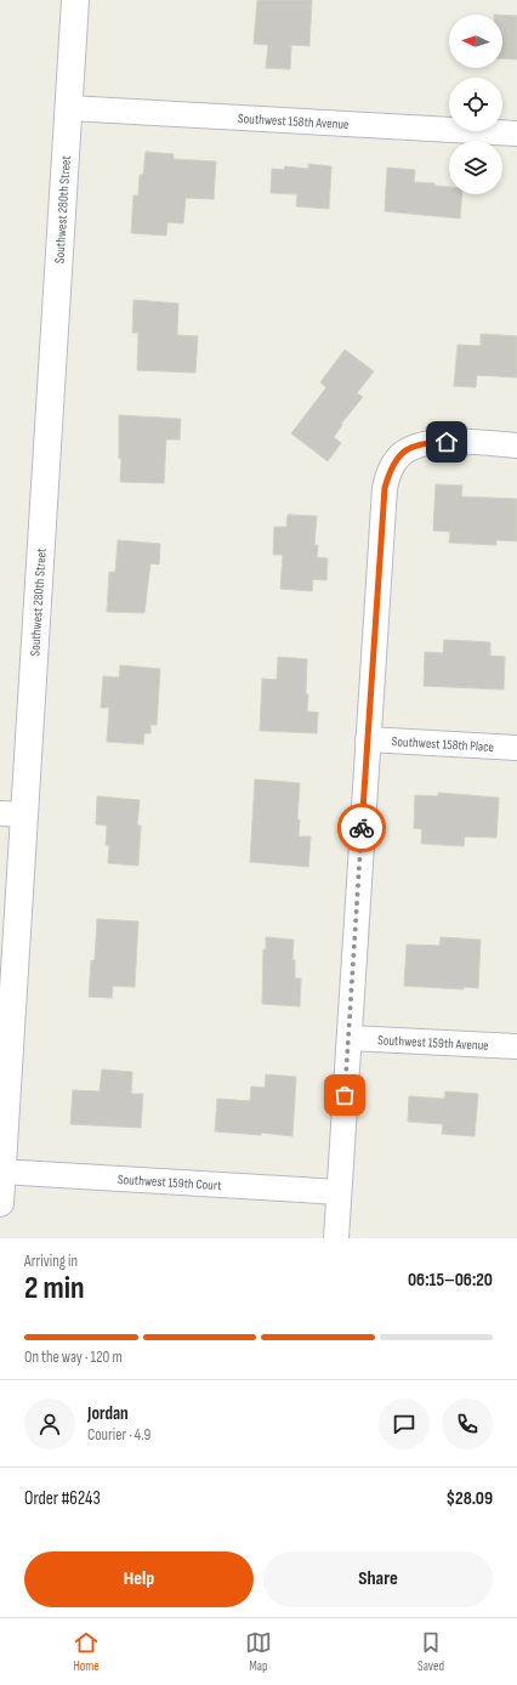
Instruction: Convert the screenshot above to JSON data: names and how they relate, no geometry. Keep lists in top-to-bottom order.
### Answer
{
  "streets": {
    "street": [
      "Southwest 158th Avenue",
      "Southwest 280th Street",
      "Southwest 158th Place",
      "Southwest 159th Avenue",
      "Southwest 159th Court"
    ]
  },
  "crossings": [
    ["Southwest 158th Avenue", "Southwest 280th Street"],
    ["Southwest 280th Street", "Southwest 159th Court"]
  ],
  "north": "left",
  "page": {
    "heading": ["2 min", "Arriving in", "06:15–06:20"],
    "panel": [
      "Jordan",
      "Courier · 4.9",
      "Order #6243",
      "$28.09"
    ],
    "bar": "On the way · 120 m",
    "buttons": ["Help", "Share"],
    "tabs": ["Home", "Map", "Saved"]
  }
}
